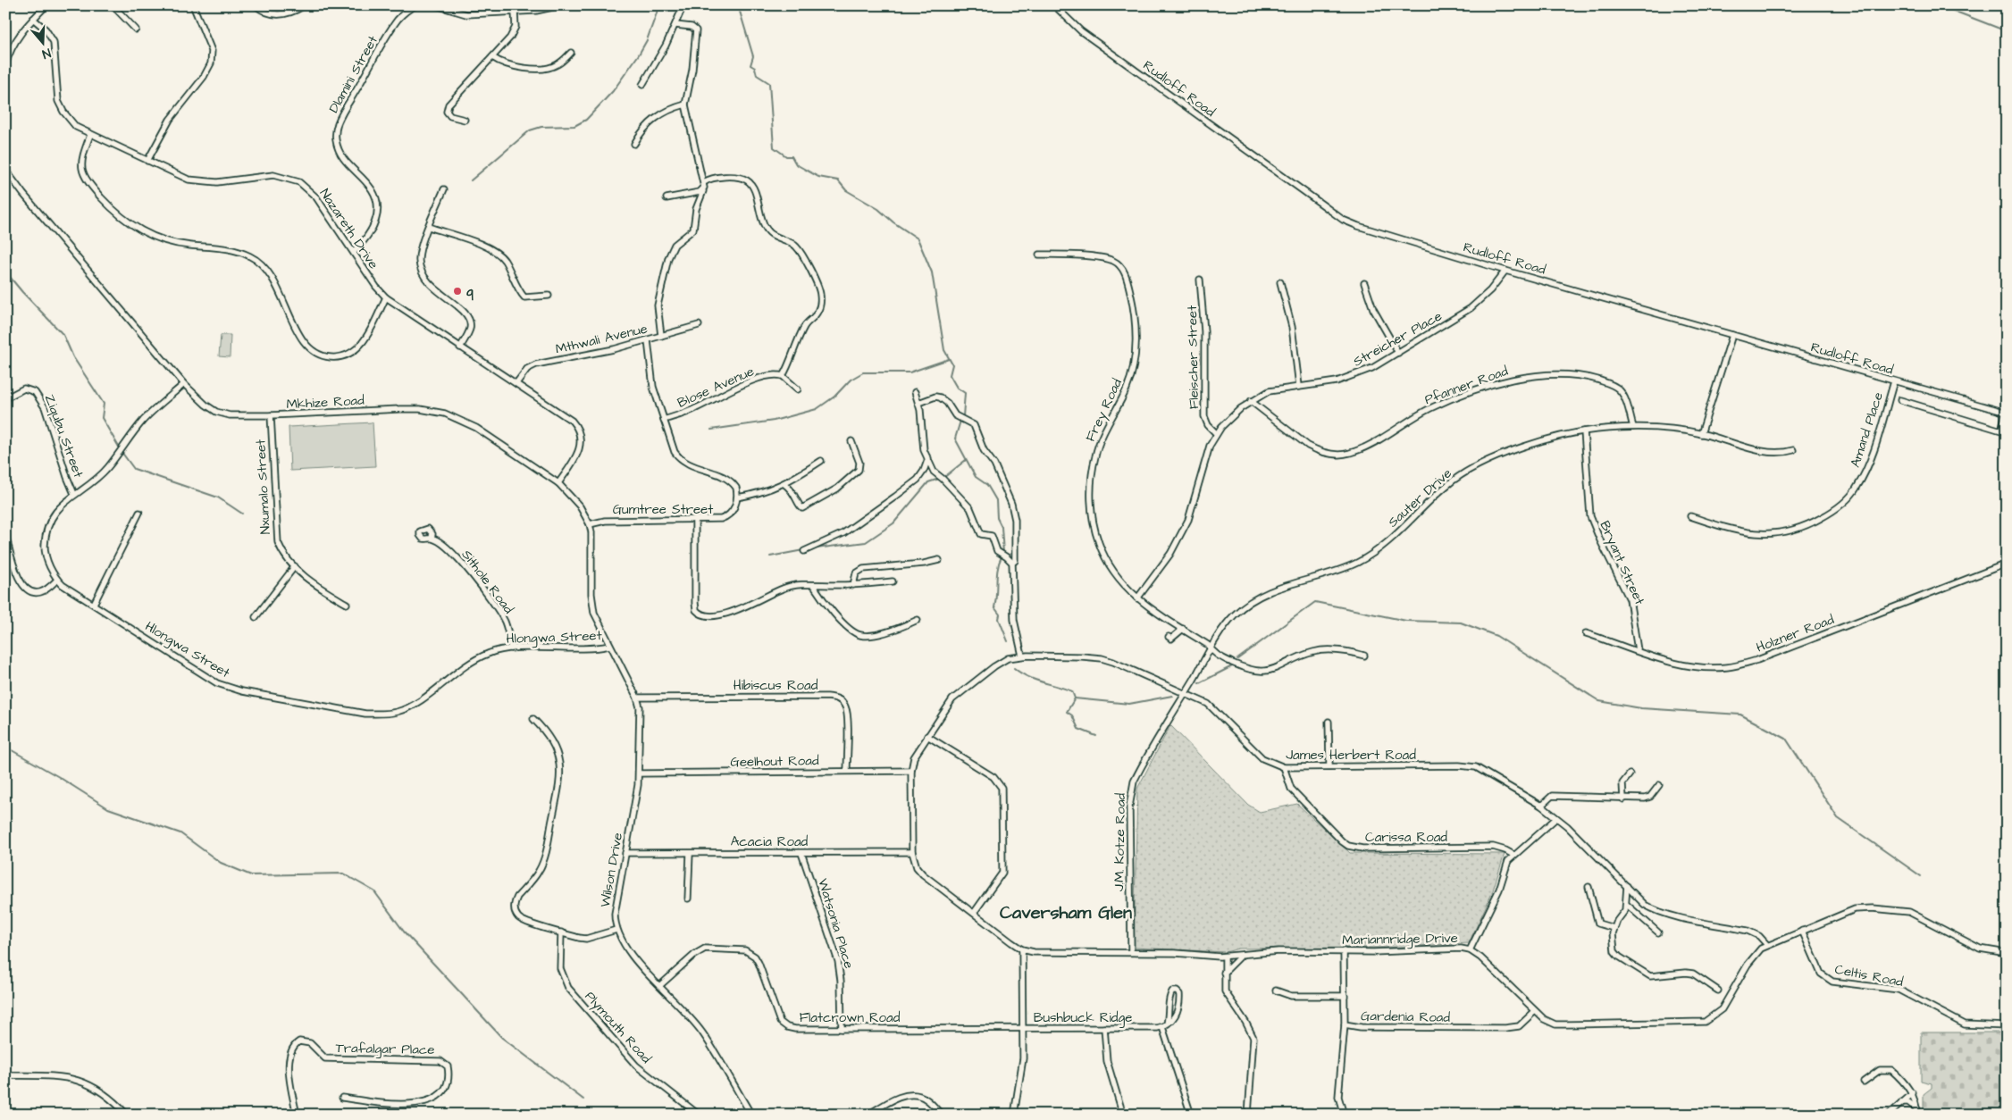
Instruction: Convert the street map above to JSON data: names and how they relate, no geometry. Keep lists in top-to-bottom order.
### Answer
{
  "streets": {
    "street": [
      "Dlamini Street",
      "Rudloff Road",
      "Nazareth Drive",
      "Mthwali Avenue",
      "Streicher Place",
      "Fleischer Street",
      "Pfanner Road",
      "Blose Avenue",
      "Mkhize Road",
      "Frey Road",
      "Amand Place",
      "Ziqubu Street",
      "Nxumalo Street",
      "Sauter Drive",
      "Gumtree Street",
      "Bryant Street",
      "Sithole Road",
      "Holzner Road",
      "Hlongwa Street",
      "Hibiscus Road",
      "James Herbert Road",
      "Geelhout Road",
      "Carissa Road",
      "Acacia Road",
      "J.M. Kotze Road",
      "Wilson Drive",
      "Watsonia Place",
      "Mariannridge Drive",
      "Celtis Road",
      "Gardenia Road",
      "Flatcrown Road",
      "Bushbuck Ridge",
      "Plymouth Road",
      "Trafalgar Place"
    ]
  },
  "crossings": [
    ["Dlamini Street", "Nazareth Drive"],
    ["Rudloff Road", "Streicher Place"],
    ["Rudloff Road", "Amand Place"],
    ["Nazareth Drive", "Mthwali Avenue"],
    ["Nazareth Drive", "Mkhize Road"],
    ["Streicher Place", "Fleischer Street"],
    ["Streicher Place", "Pfanner Road"],
    ["Pfanner Road", "Sauter Drive"],
    ["Mkhize Road", "Nxumalo Street"],
    ["Mkhize Road", "Gumtree Street"],
    ["Mkhize Road", "Hlongwa Street"],
    ["Mkhize Road", "Wilson Drive"],
    ["Frey Road", "Sauter Drive"],
    ["Sauter Drive", "Bryant Street"],
    ["Sauter Drive", "James Herbert Road"],
    ["Sauter Drive", "J.M. Kotze Road"],
    ["Bryant Street", "Holzner Road"],
    ["Sithole Road", "Hlongwa Street"],
    ["Hlongwa Street", "Wilson Drive"],
    ["Hibiscus Road", "Geelhout Road"],
    ["Hibiscus Road", "Wilson Drive"],
    ["James Herbert Road", "Geelhout Road"],
    ["James Herbert Road", "Carissa Road"],
    ["James Herbert Road", "Acacia Road"],
    ["James Herbert Road", "J.M. Kotze Road"],
    ["James Herbert Road", "Mariannridge Drive"],
    ["Geelhout Road", "Wilson Drive"],
    ["Acacia Road", "Wilson Drive"],
    ["Acacia Road", "Watsonia Place"],
    ["J.M. Kotze Road", "Mariannridge Drive"],
    ["Wilson Drive", "Flatcrown Road"],
    ["Watsonia Place", "Flatcrown Road"],
    ["Mariannridge Drive", "Celtis Road"],
    ["Mariannridge Drive", "Gardenia Road"],
    ["Mariannridge Drive", "Bushbuck Ridge"],
    ["Flatcrown Road", "Bushbuck Ridge"]
  ],
  "districts": ["Caversham Glen"],
  "places": ["q"],
  "north": "bottom"
}
